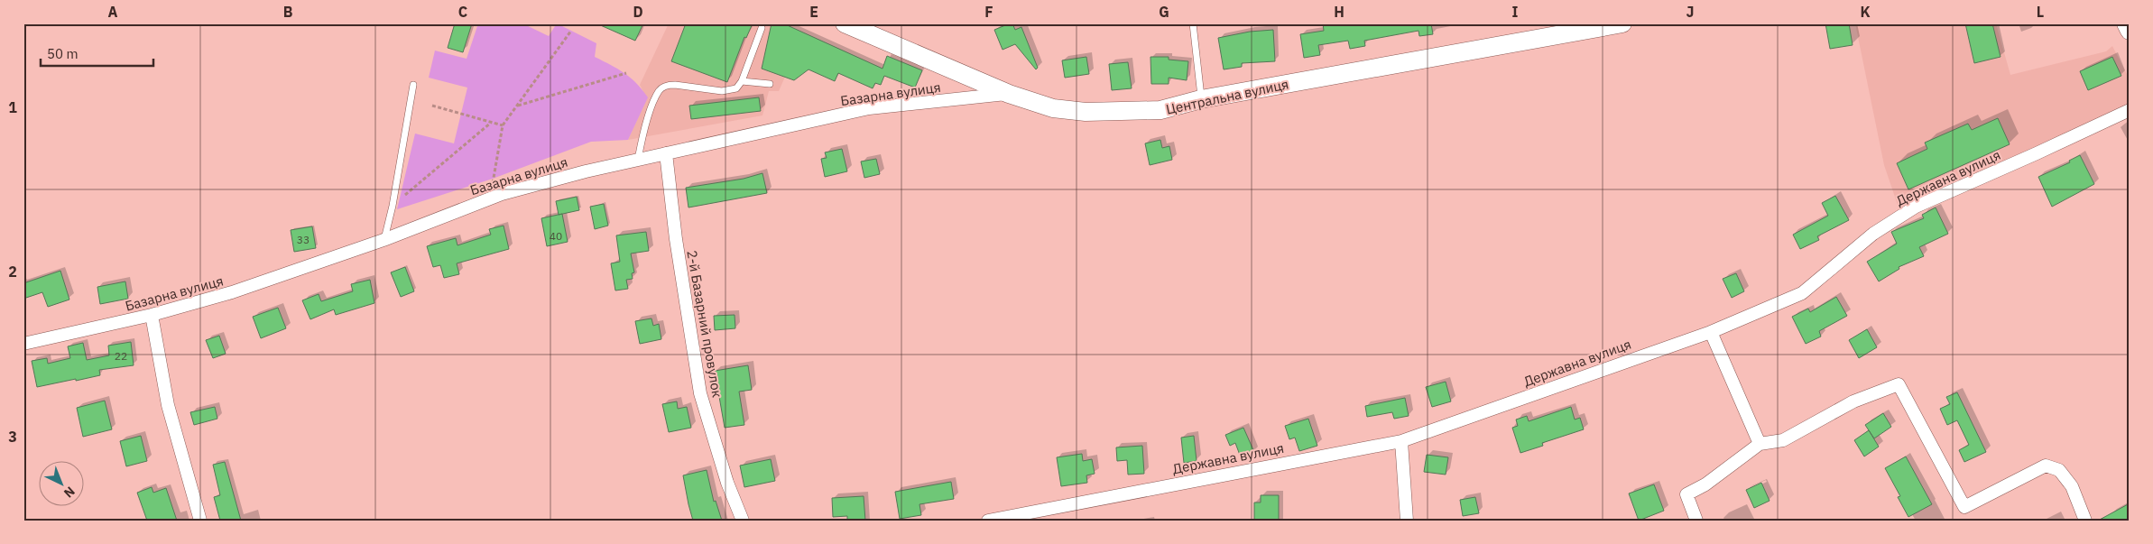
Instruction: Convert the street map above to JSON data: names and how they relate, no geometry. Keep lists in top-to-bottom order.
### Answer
{
  "streets": {
    "main road": ["Центральна вулиця"],
    "street": ["Базарна вулиця", "Державна вулиця", "2-й Базарний провулок"]
  },
  "crossings": [
    ["Базарна вулиця", "Центральна вулиця"],
    ["Базарна вулиця", "2-й Базарний провулок"]
  ],
  "house_numbers": ["40", "33", "22"],
  "scale_bar": "50 m",
  "north": "bottom right",
  "grid": {
    "columns": [
      "A",
      "B",
      "C",
      "D",
      "E",
      "F",
      "G",
      "H",
      "I",
      "J",
      "K",
      "L"
    ],
    "rows": ["1", "2", "3"]
  }
}
